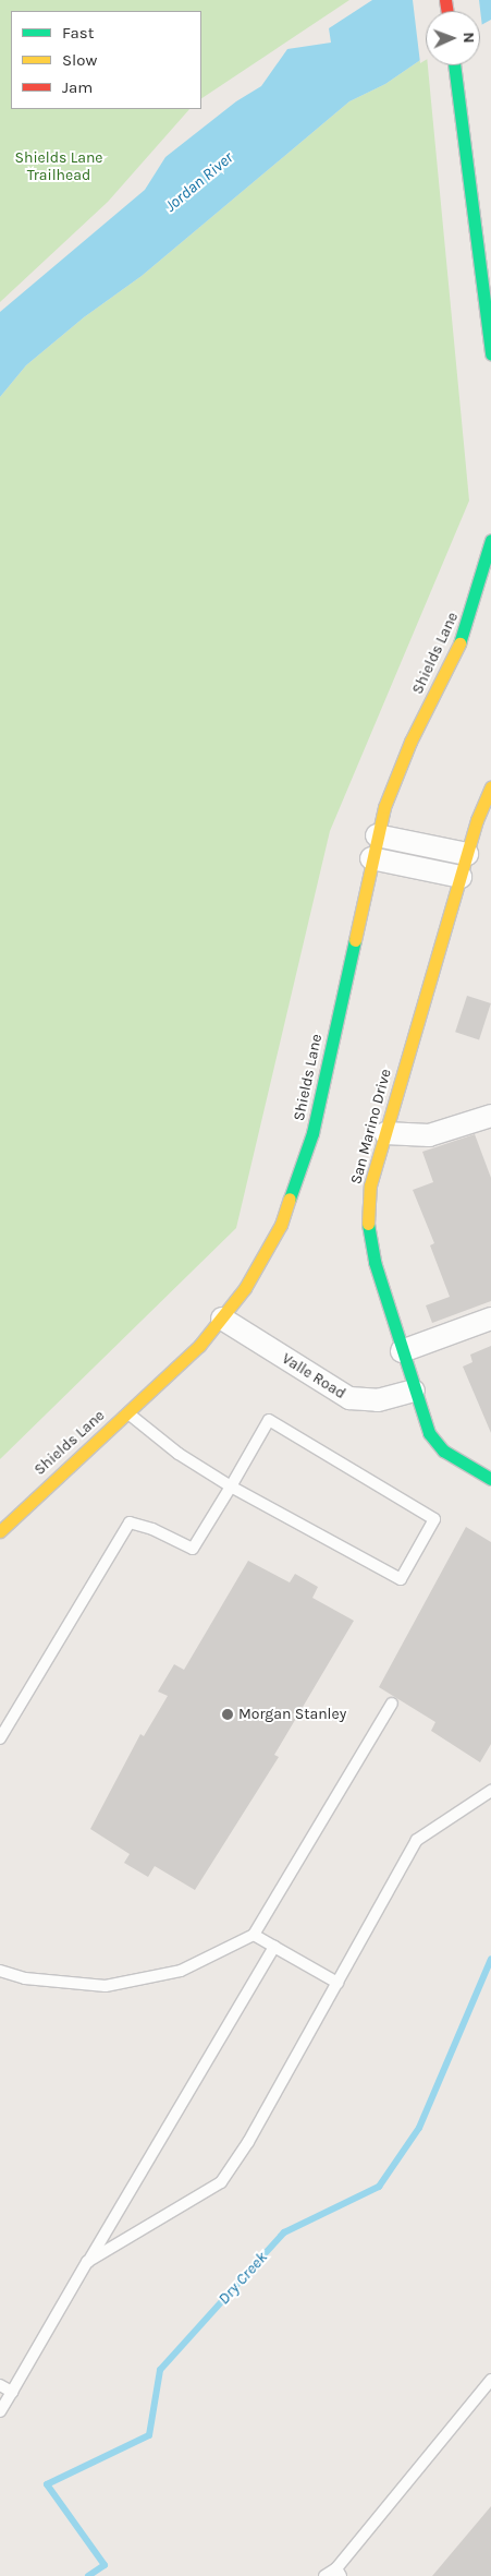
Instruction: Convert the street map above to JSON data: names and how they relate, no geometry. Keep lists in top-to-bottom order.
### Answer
{
  "streets": {
    "main road": ["Shields Lane", "San Marino Drive"],
    "street": ["Valle Road"]
  },
  "crossings": [
    ["Shields Lane", "Valle Road"],
    ["San Marino Drive", "Valle Road"]
  ],
  "water": ["Jordan River", "Dry Creek"],
  "parks": ["Shields Lane Trailhead"],
  "places": ["Morgan Stanley"],
  "legend": ["Fast", "Slow", "Jam"],
  "north": "right"
}
